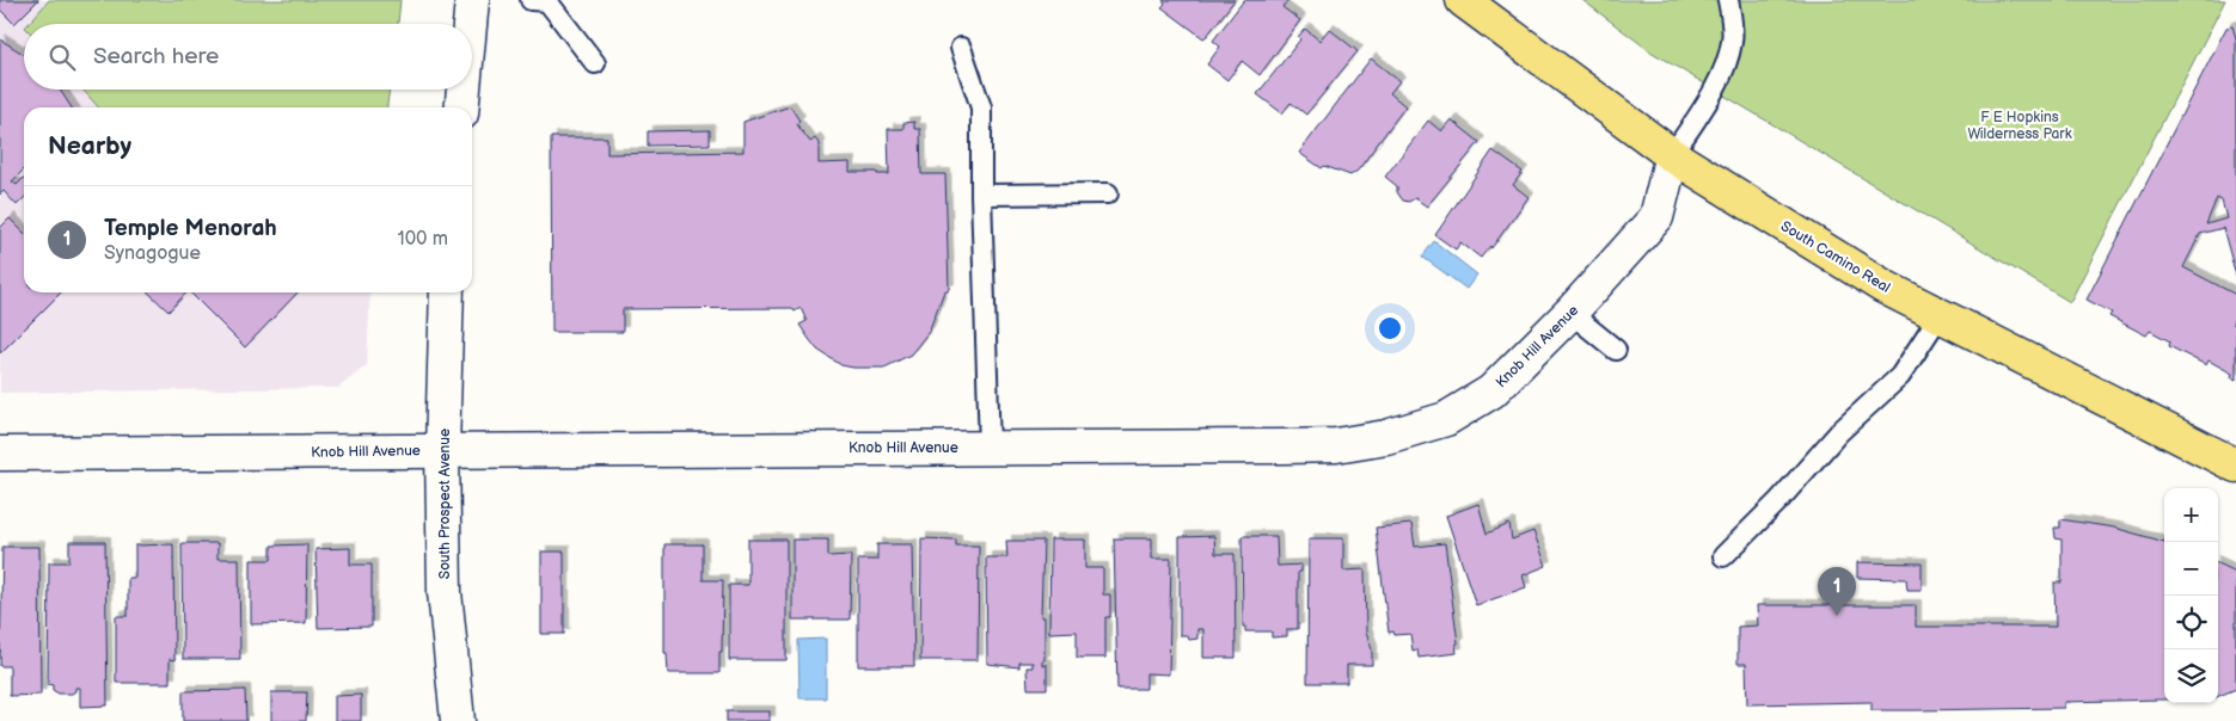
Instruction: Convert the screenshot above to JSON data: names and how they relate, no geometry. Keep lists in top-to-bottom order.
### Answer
{
  "streets": {
    "main road": ["South Camino Real"],
    "street": ["Knob Hill Avenue", "South Prospect Avenue"]
  },
  "crossings": [
    ["South Camino Real", "Knob Hill Avenue"],
    ["Knob Hill Avenue", "South Prospect Avenue"]
  ],
  "parks": ["F E Hopkins Wilderness Park"],
  "page": {
    "search": "Search here",
    "heading": "Nearby",
    "list": [
      {
        "mark": "1",
        "name": "Temple Menorah",
        "note": "Synagogue",
        "value": "100 m"
      }
    ],
    "map_buttons": ["+", "−"],
    "pins": "1"
  }
}
